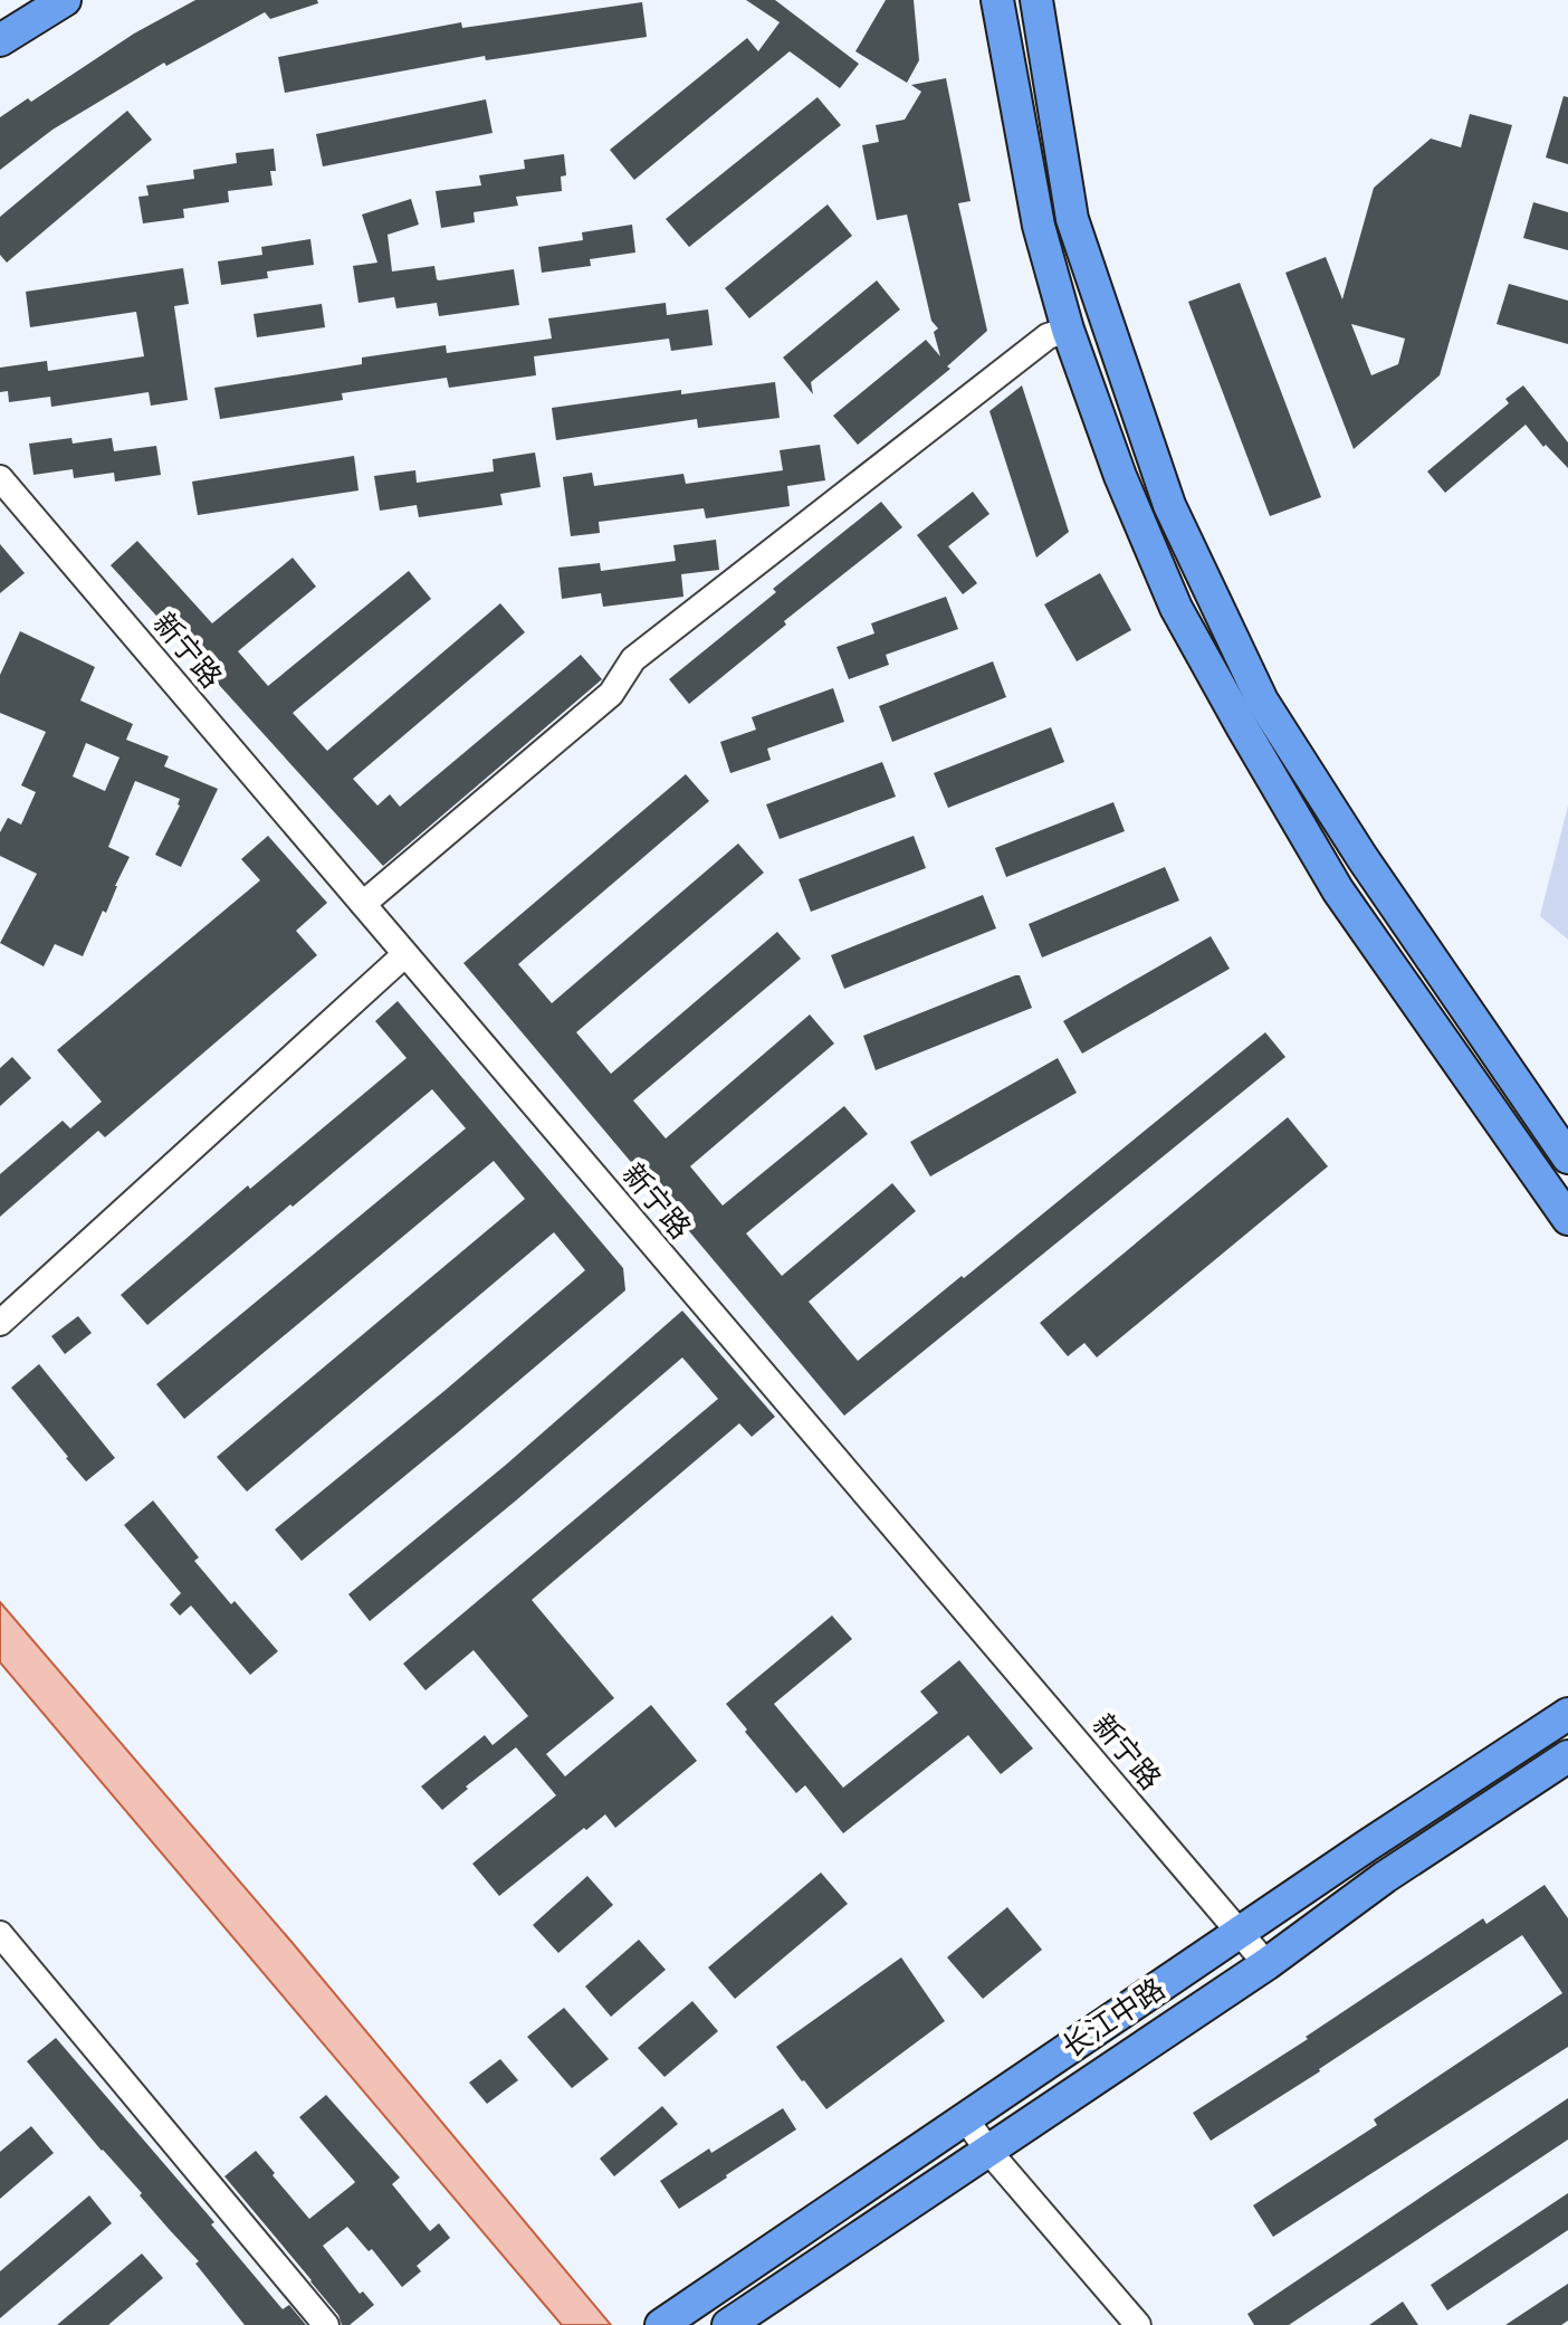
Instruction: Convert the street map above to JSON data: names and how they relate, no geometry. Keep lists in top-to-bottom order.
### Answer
{
  "streets": {
    "main road": ["长江中路"],
    "street": ["新宁路"]
  },
  "crossings": [
    ["新宁路", "长江中路"]
  ]
}
